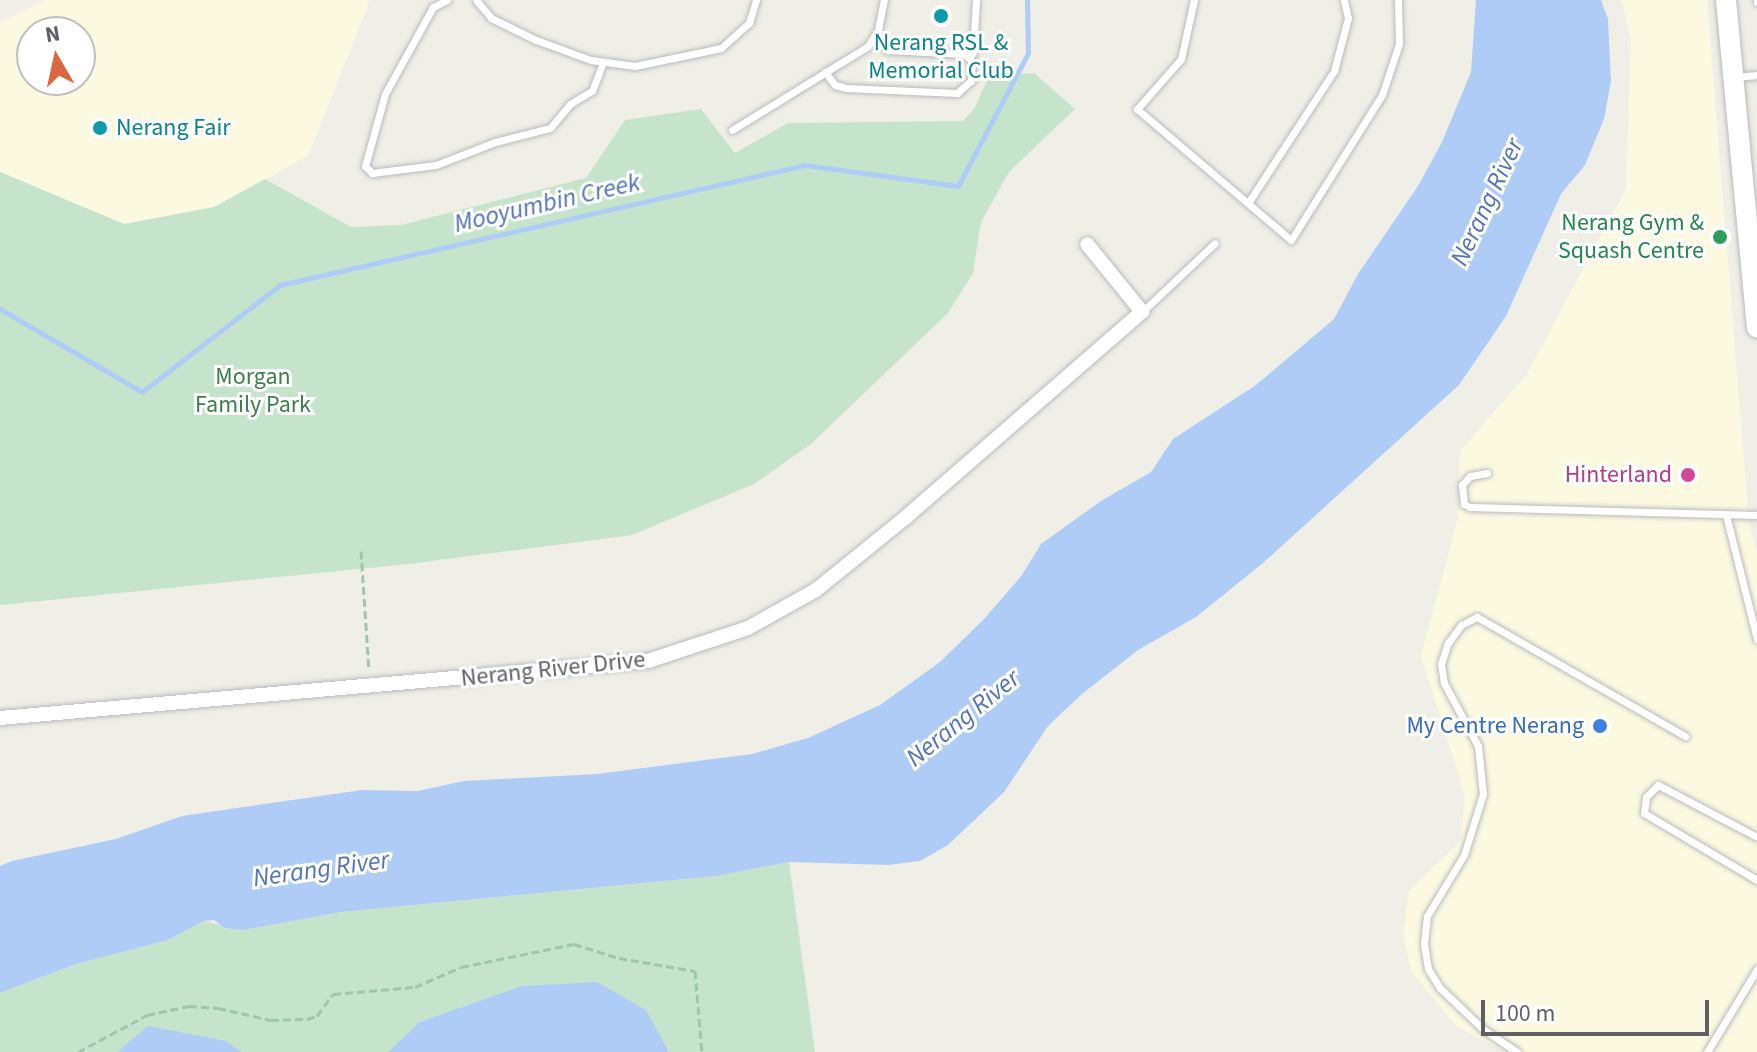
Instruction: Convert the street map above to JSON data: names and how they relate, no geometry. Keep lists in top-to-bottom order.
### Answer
{
  "streets": {
    "street": ["Nerang River Drive"]
  },
  "water": ["Nerang River", "Mooyumbin Creek"],
  "parks": ["Morgan Family Park"],
  "places": [
    "Nerang RSL & Memorial Club",
    "Nerang Fair",
    "Nerang Gym & Squash Centre",
    "Hinterland",
    "My Centre Nerang"
  ],
  "scale_bar": "100 m",
  "north": "top"
}
